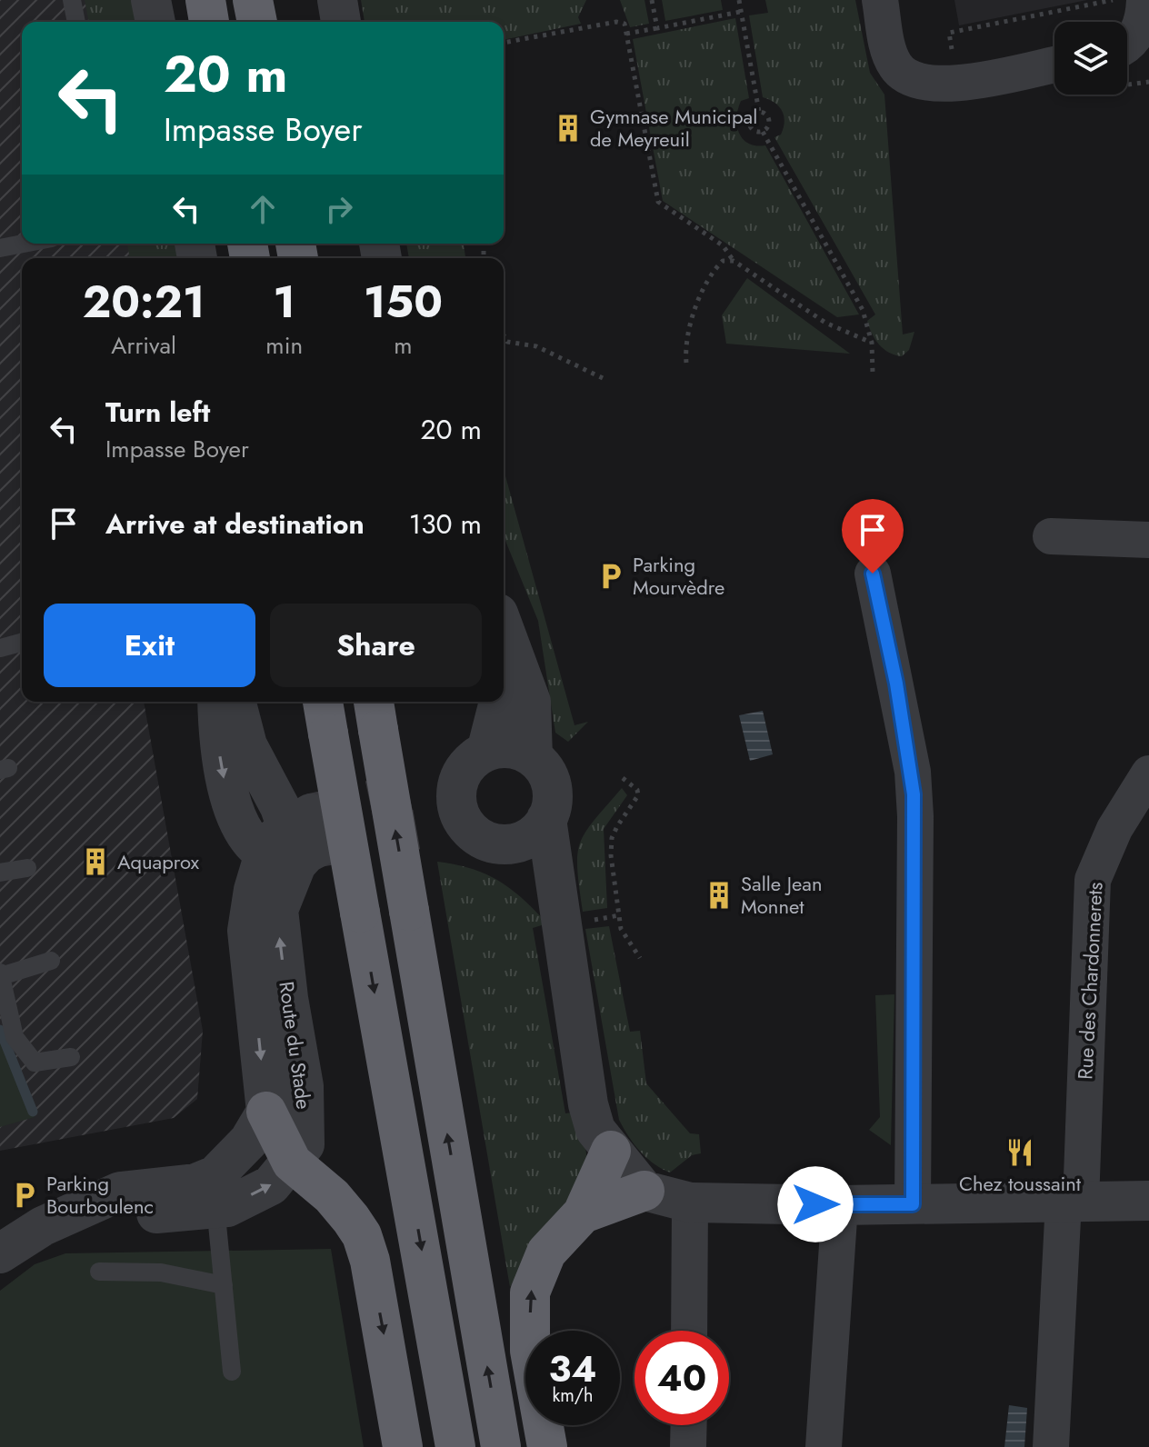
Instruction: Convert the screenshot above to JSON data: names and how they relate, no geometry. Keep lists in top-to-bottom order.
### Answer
{
  "streets": {
    "street": ["Rue des Chardonnerets", "Route du Stade"]
  },
  "places": {
    "building": ["Gymnase Municipal de Meyreuil", "Aquaprox", "Salle Jean Monnet"],
    "parking": ["Parking Mourvèdre", "Parking Bourboulenc"],
    "restaurant": ["Chez toussaint"]
  },
  "page": {
    "turn": ["20 m", "Impasse Boyer"],
    "eta": [
      "20:21",
      "Arrival",
      "1",
      "min",
      "150",
      "m"
    ],
    "list": [
      {
        "name": "Turn left",
        "note": "Impasse Boyer",
        "value": "20 m"
      },
      {
        "name": "Arrive at destination",
        "value": "130 m"
      }
    ],
    "buttons": ["Exit", "Share"],
    "speed": "34 km/h",
    "limit": "40"
  }
}
